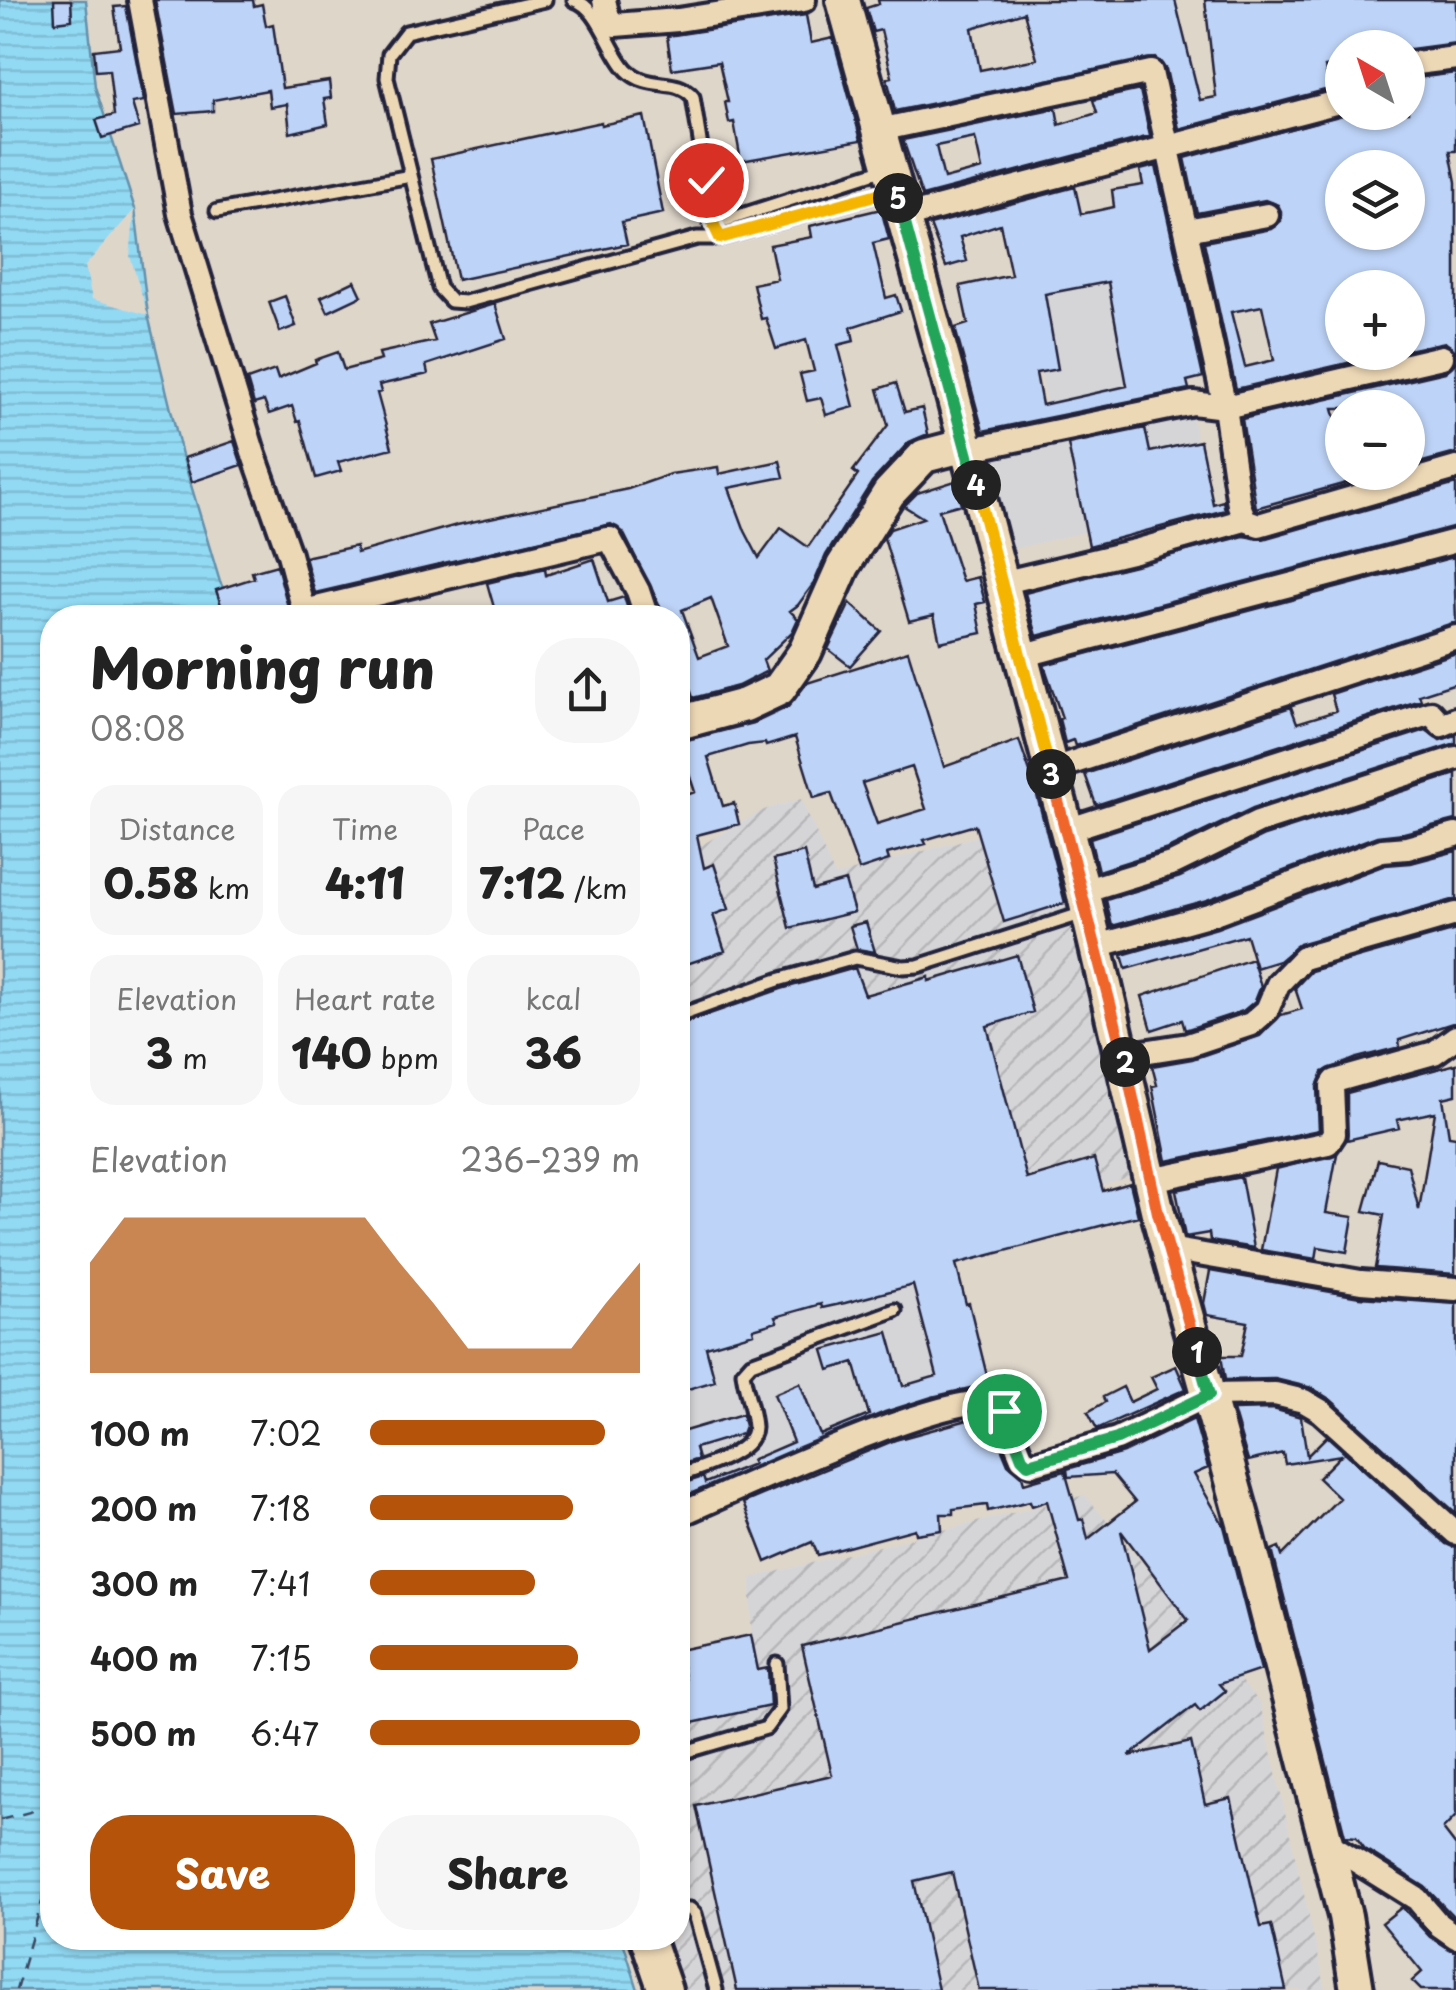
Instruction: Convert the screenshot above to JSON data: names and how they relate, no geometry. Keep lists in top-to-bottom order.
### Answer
{
  "north": "top left",
  "page": {
    "map_buttons": ["+", "−"],
    "pins": [
      "5",
      "4",
      "3",
      "2",
      "1"
    ],
    "heading": ["Morning run", "08:08"],
    "stats": [
      ["Distance", "0.58 km"],
      ["Time", "4:11"],
      ["Pace", "7:12 /km"],
      ["Elevation", "3 m"],
      ["Heart rate", "140 bpm"],
      ["kcal", "36"]
    ],
    "chart": ["Elevation", "236–239 m"],
    "list": [
      {
        "name": "100 m",
        "note": "7:02"
      },
      {
        "name": "200 m",
        "note": "7:18"
      },
      {
        "name": "300 m",
        "note": "7:41"
      },
      {
        "name": "400 m",
        "note": "7:15"
      },
      {
        "name": "500 m",
        "note": "6:47"
      }
    ],
    "buttons": ["Save", "Share"]
  }
}
